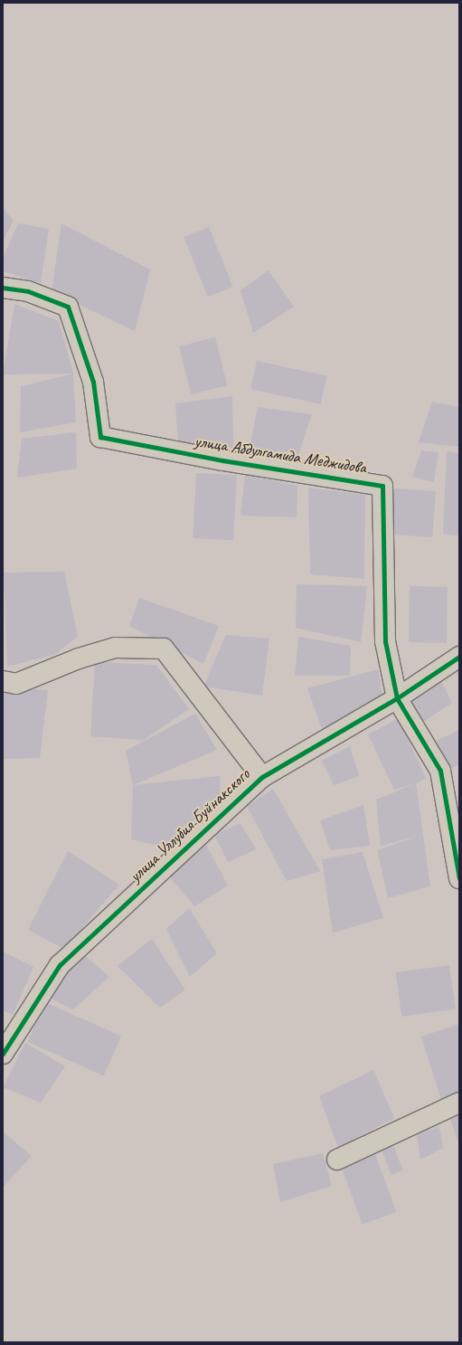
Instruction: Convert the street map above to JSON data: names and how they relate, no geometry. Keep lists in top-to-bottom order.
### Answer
{
  "streets": {
    "street": ["улица Абдулгамида Меджидова", "улица Уллубия Буйнакского"]
  },
  "crossings": [
    ["улица Абдулгамида Меджидова", "улица Уллубия Буйнакского"]
  ]
}
